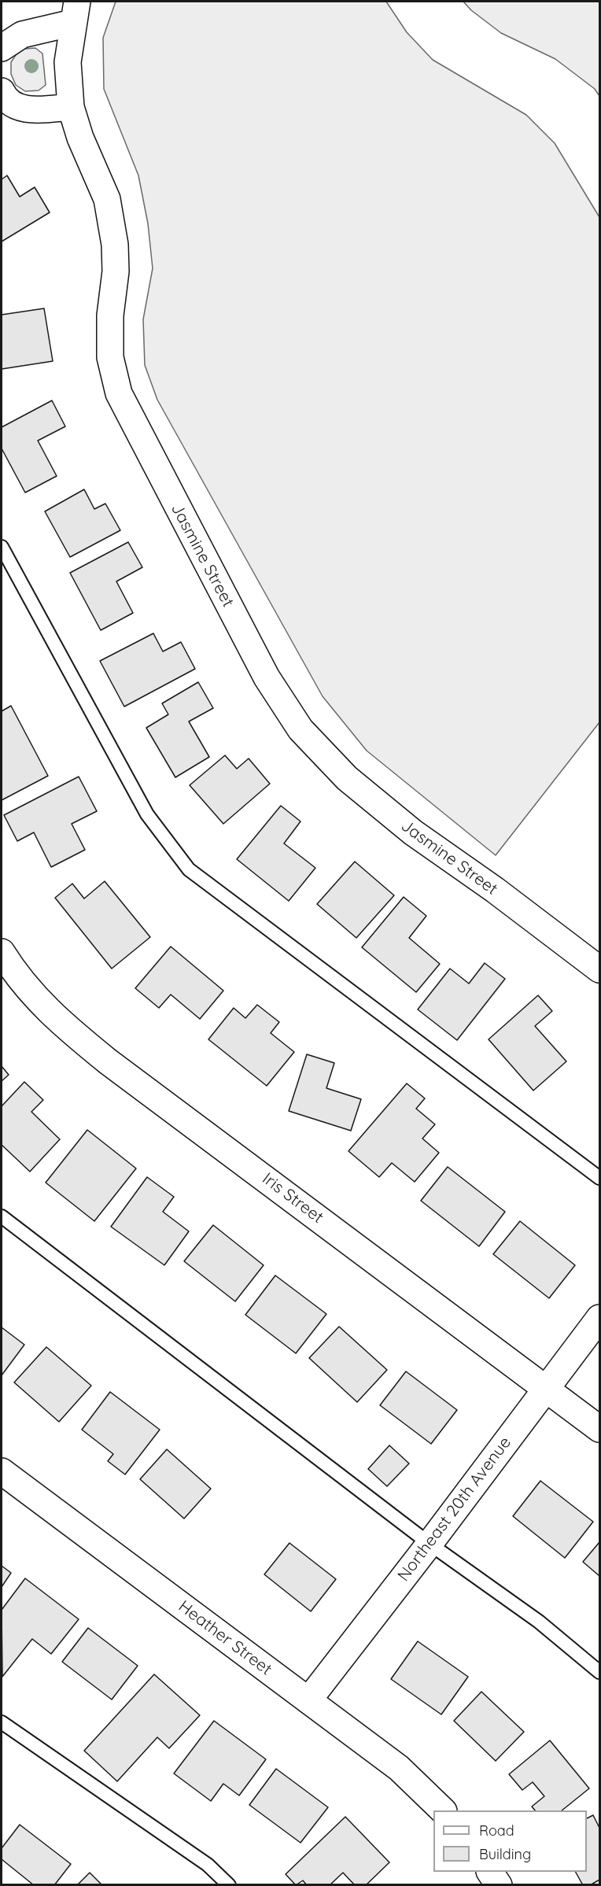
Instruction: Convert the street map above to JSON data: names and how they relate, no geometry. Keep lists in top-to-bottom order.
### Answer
{
  "streets": {
    "street": [
      "Jasmine Street",
      "Iris Street",
      "Northeast 20th Avenue",
      "Heather Street"
    ]
  },
  "crossings": [
    ["Iris Street", "Northeast 20th Avenue"],
    ["Northeast 20th Avenue", "Heather Street"]
  ],
  "legend": ["Road", "Building"]
}
